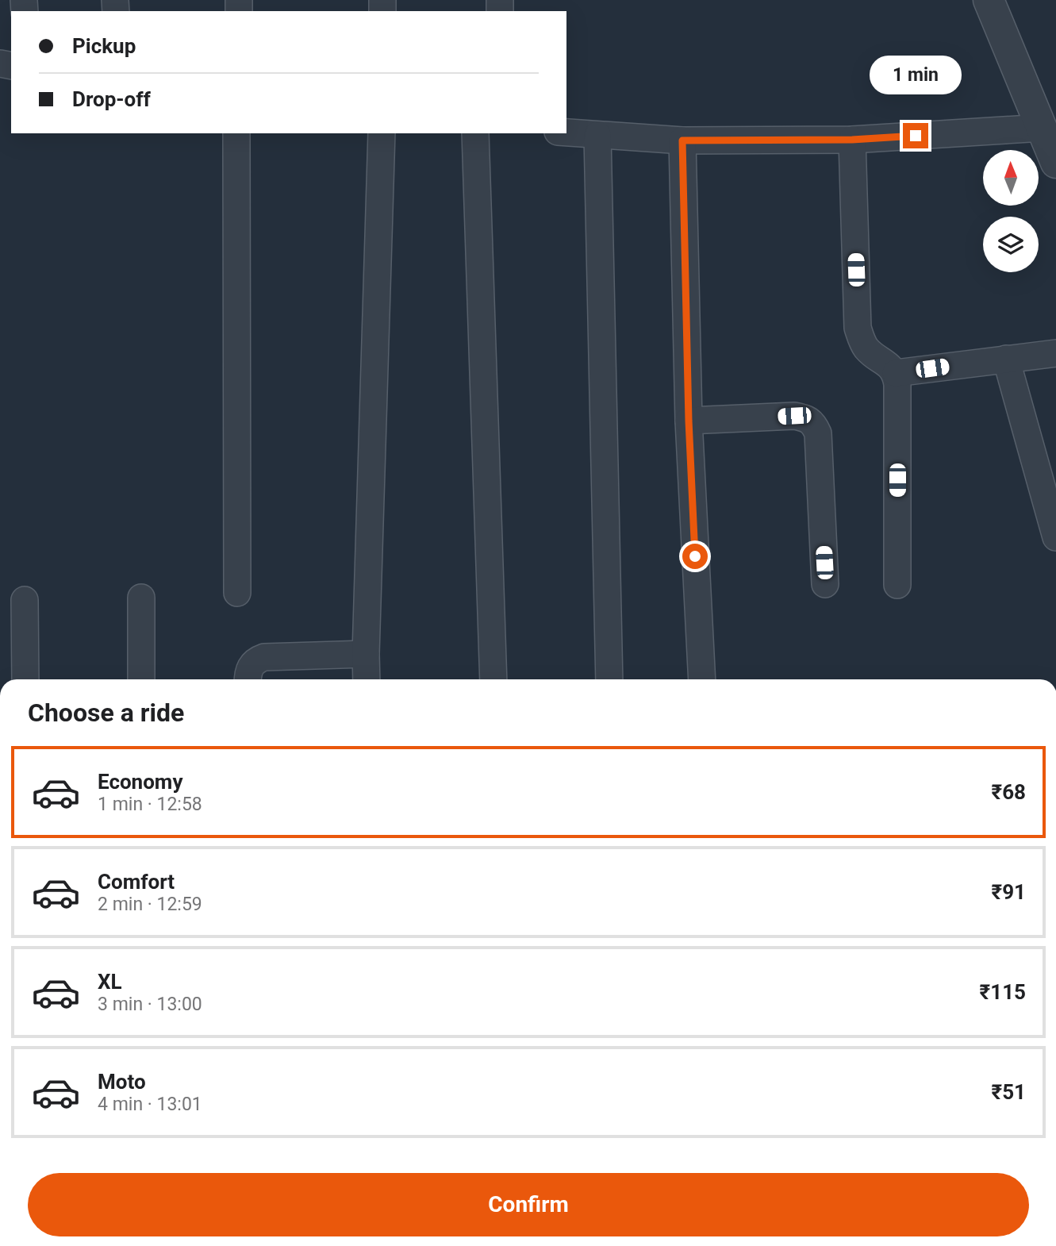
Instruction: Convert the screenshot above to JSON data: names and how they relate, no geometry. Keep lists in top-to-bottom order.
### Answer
{
  "north": "top",
  "page": {
    "banner": ["Pickup", "Drop-off"],
    "bubble": "1 min",
    "heading": "Choose a ride",
    "list": [
      {
        "name": "Economy",
        "note": "1 min · 12:58",
        "value": "₹68"
      },
      {
        "name": "Comfort",
        "note": "2 min · 12:59",
        "value": "₹91"
      },
      {
        "name": "XL",
        "note": "3 min · 13:00",
        "value": "₹115"
      },
      {
        "name": "Moto",
        "note": "4 min · 13:01",
        "value": "₹51"
      }
    ],
    "buttons": "Confirm"
  }
}
